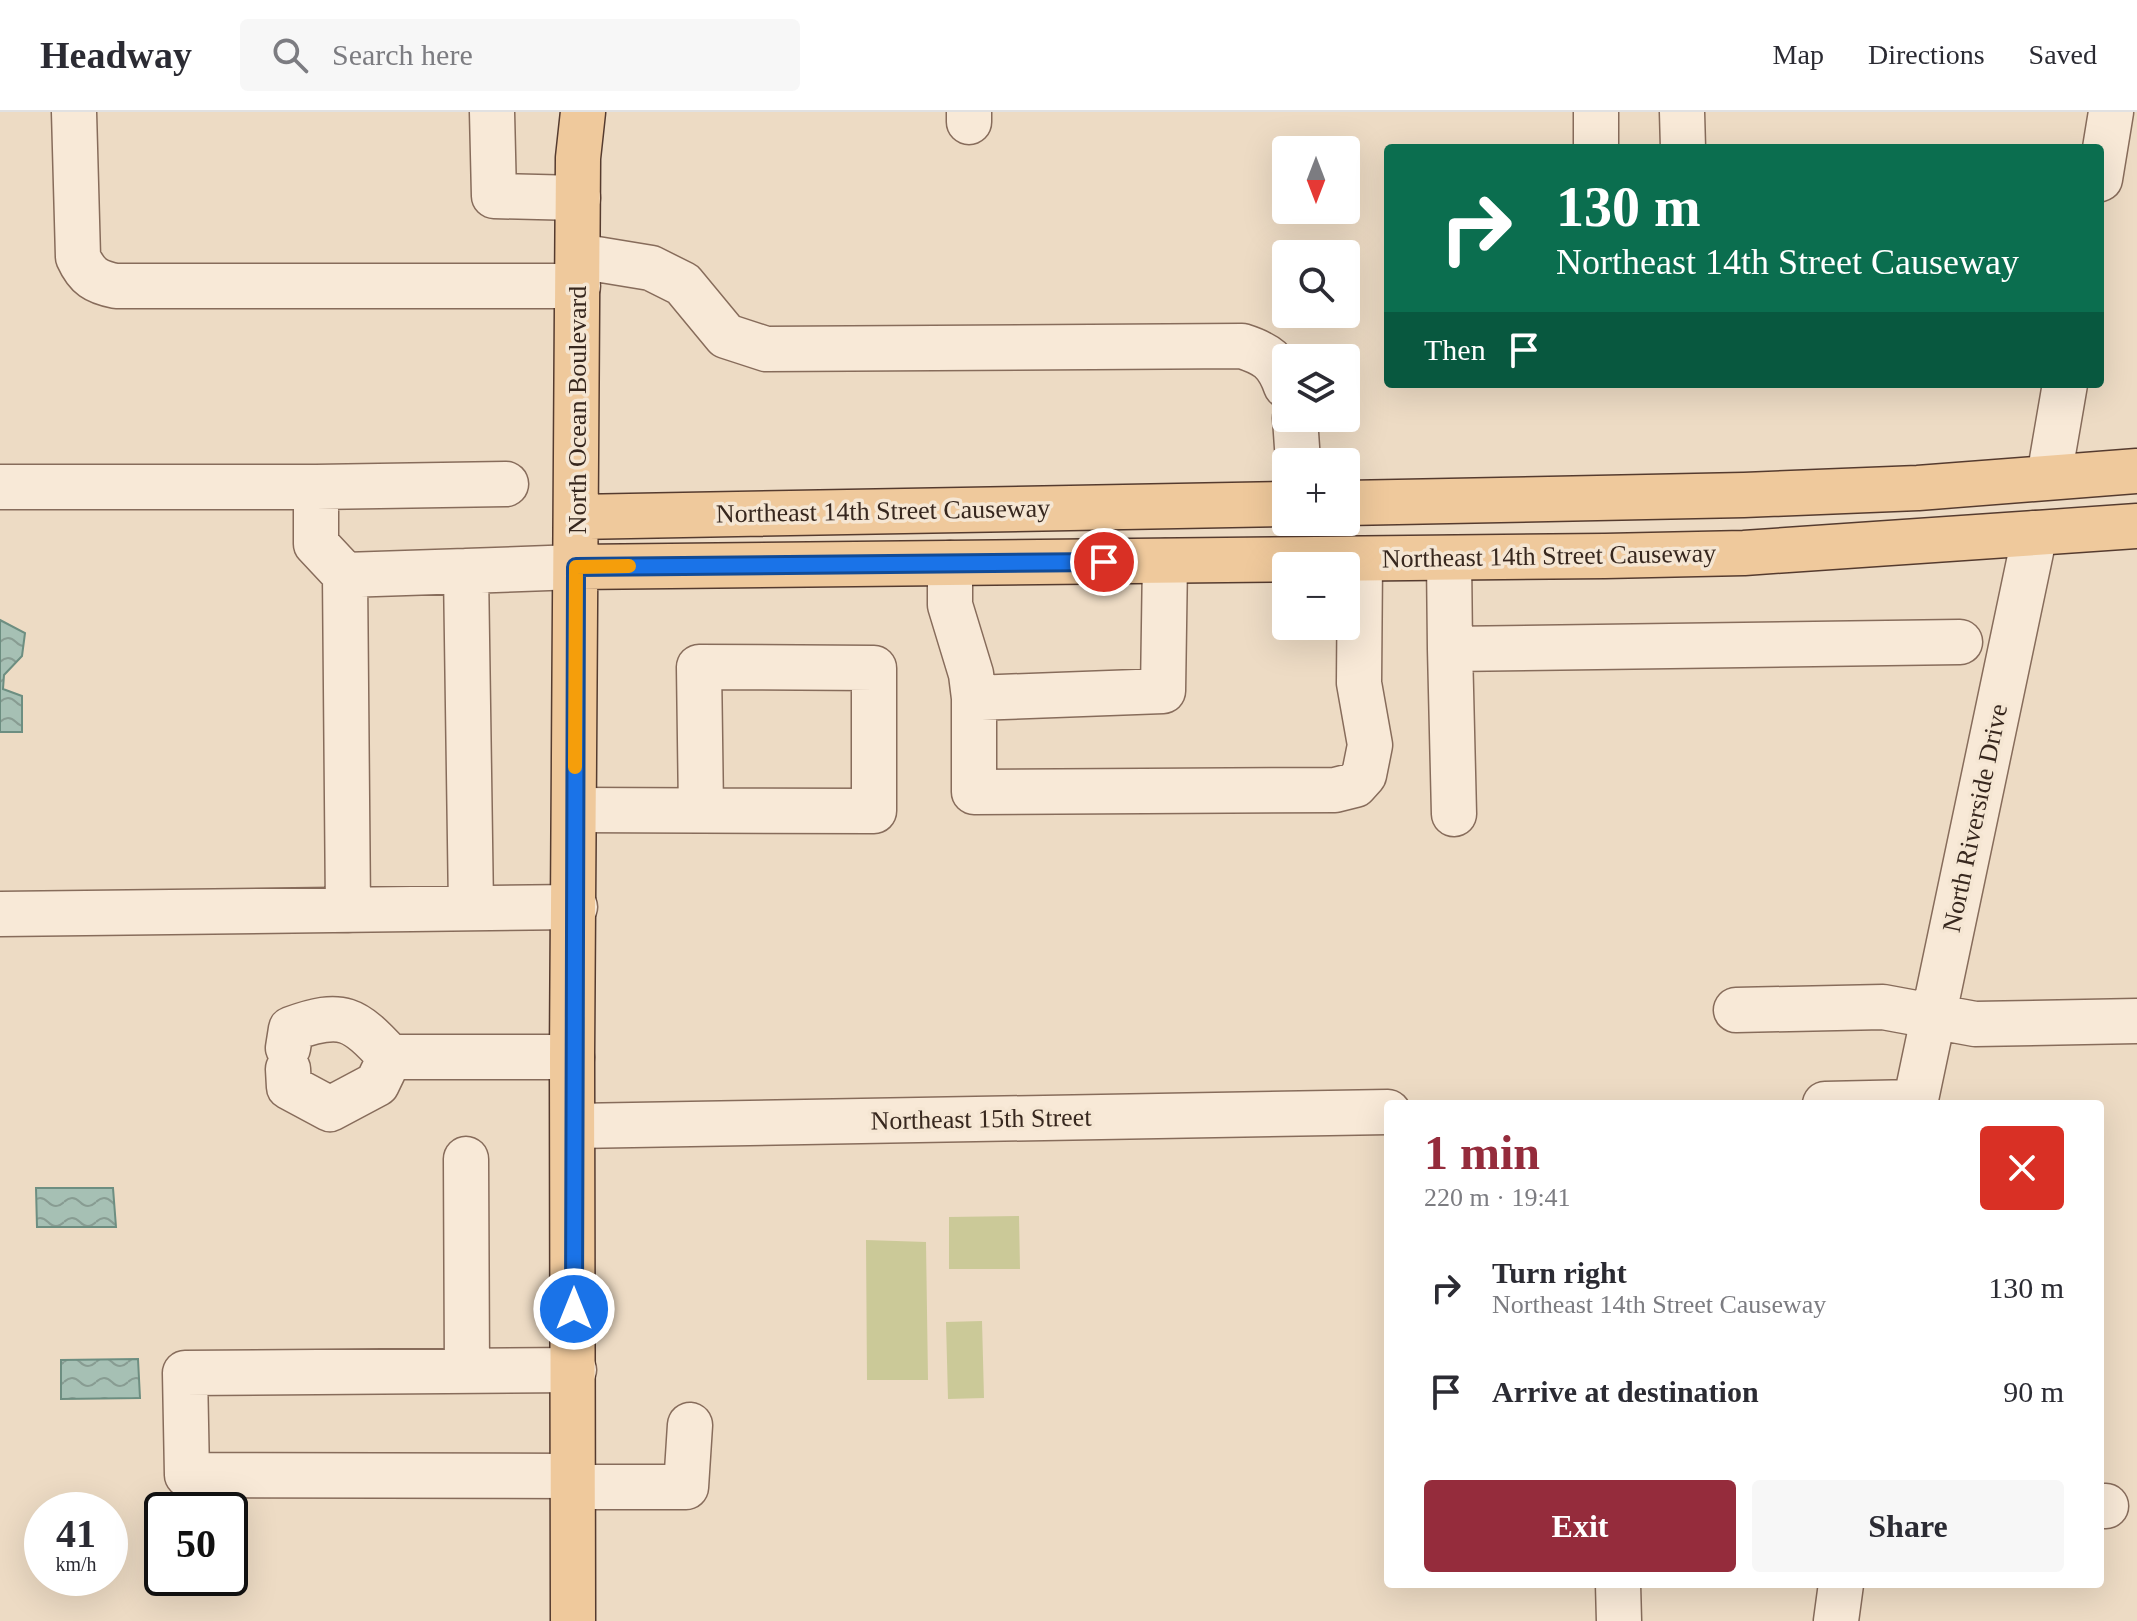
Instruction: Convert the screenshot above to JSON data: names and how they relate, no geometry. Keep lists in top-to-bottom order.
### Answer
{
  "streets": {
    "main road": ["North Ocean Boulevard", "Northeast 14th Street Causeway"],
    "street": ["North Riverside Drive", "Northeast 15th Street"]
  },
  "crossings": [
    ["North Ocean Boulevard", "Northeast 14th Street Causeway"],
    ["North Ocean Boulevard", "Northeast 15th Street"],
    ["Northeast 14th Street Causeway", "North Riverside Drive"]
  ],
  "north": "bottom",
  "page": {
    "header": "Headway",
    "search": "Search here",
    "nav": ["Map", "Directions", "Saved"],
    "map_buttons": ["+", "−"],
    "turn": ["130 m", "Northeast 14th Street Causeway"],
    "then": "Then",
    "heading": ["1 min", "220 m · 19:41"],
    "list": [
      {
        "name": "Turn right",
        "note": "Northeast 14th Street Causeway",
        "value": "130 m"
      },
      {
        "name": "Arrive at destination",
        "value": "90 m"
      }
    ],
    "buttons": ["Exit", "Share"],
    "speed": "41 km/h",
    "limit": "50"
  }
}
